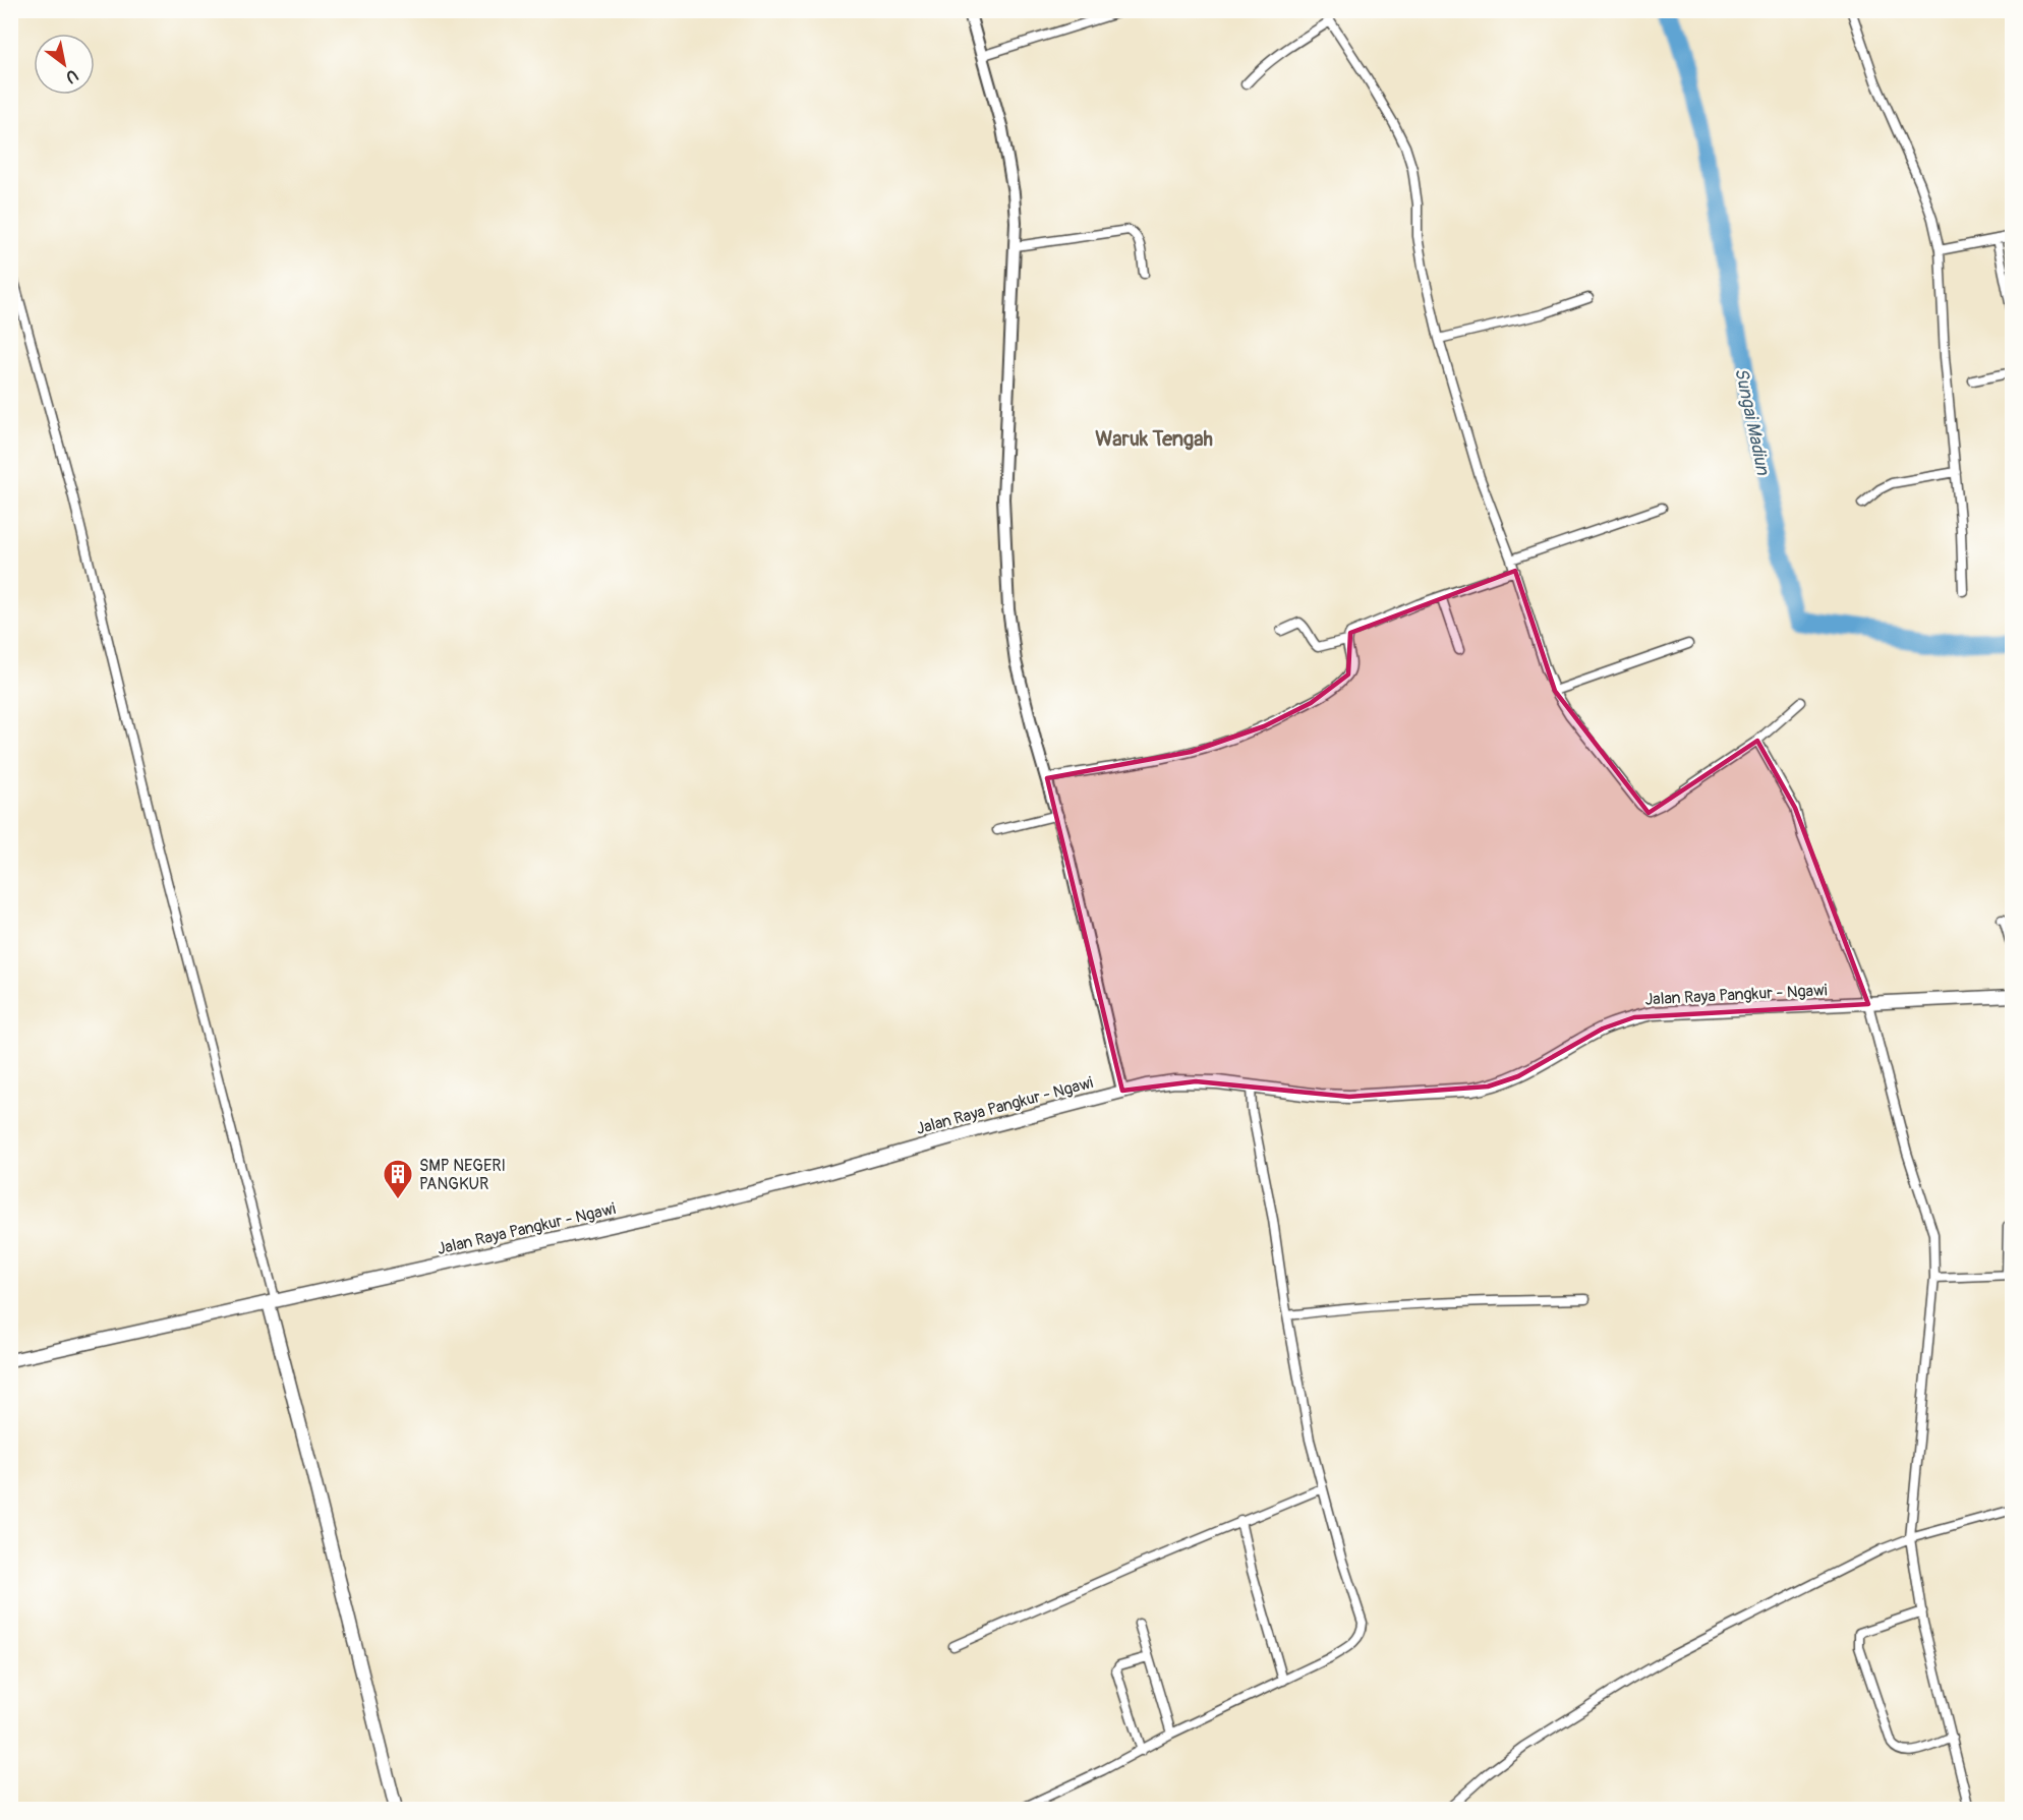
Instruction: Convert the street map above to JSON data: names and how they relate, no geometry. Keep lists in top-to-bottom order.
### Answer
{
  "streets": {
    "main road": ["Jalan Raya Pangkur - Ngawi"]
  },
  "districts": ["Waruk Tengah"],
  "water": ["Sungai Madiun"],
  "places": {
    "building": ["SMP NEGERI PANGKUR"]
  },
  "north": "bottom right"
}
